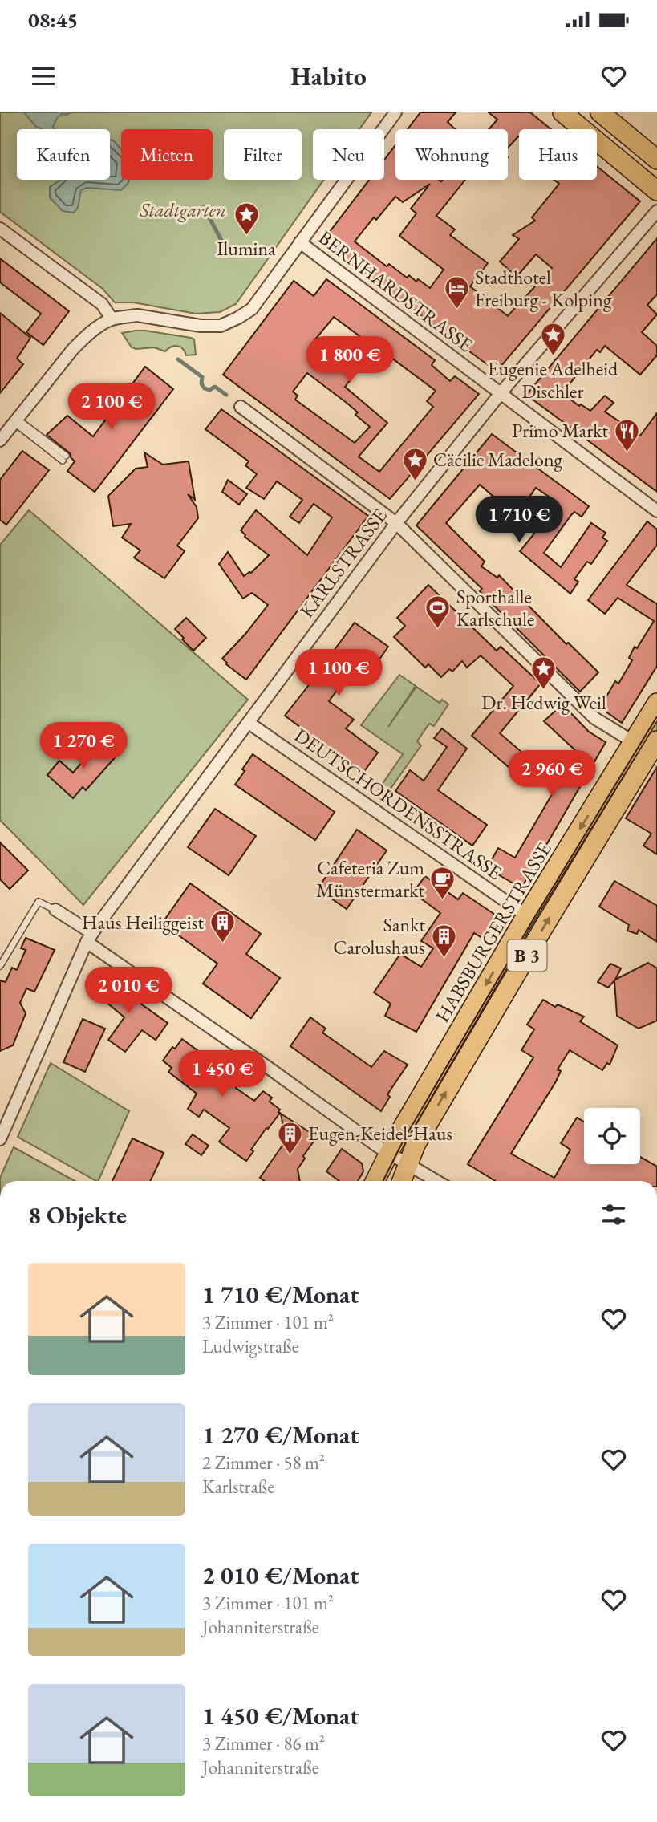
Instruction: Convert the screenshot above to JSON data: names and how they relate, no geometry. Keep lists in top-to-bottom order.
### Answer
{
  "streets": {
    "main road": ["HABSBURGERSTRASSE", "B 3"],
    "street": ["BERNHARDSTRASSE", "KARLSTRASSE", "DEUTSCHORDENSSTRASSE"]
  },
  "crossings": [
    ["BERNHARDSTRASSE", "KARLSTRASSE"],
    ["KARLSTRASSE", "DEUTSCHORDENSSTRASSE"],
    ["DEUTSCHORDENSSTRASSE", "HABSBURGERSTRASSE"]
  ],
  "parks": ["Stadtgarten"],
  "places": {
    "place": [
      "Ilumina",
      "Eugenie Adelheid Dischler",
      "Cäcilie Madelong",
      "Dr. Hedwig Weil"
    ],
    "hotel": ["Stadthotel Freiburg - Kolping"],
    "restaurant": ["Primo Markt"],
    "sports": ["Sporthalle Karlschule"],
    "cafe": ["Cafeteria Zum Münstermarkt"],
    "building": ["Haus Heiliggeist", "Sankt Carolushaus", "Eugen-Keidel-Haus"]
  },
  "page": {
    "status": "08:45",
    "header": "Habito",
    "chip": [
      "Kaufen",
      "Mieten",
      "Filter",
      "Neu",
      "Wohnung",
      "Haus"
    ],
    "price": [
      "1 800 €",
      "2 100 €",
      "1 710 €",
      "1 100 €",
      "1 270 €",
      "2 960 €",
      "2 010 €",
      "1 450 €"
    ],
    "heading": "8 Objekte",
    "list": [
      {
        "name": "1 710 €/Monat",
        "note": "3 Zimmer · 101 m² · Ludwigstraße"
      },
      {
        "name": "1 270 €/Monat",
        "note": "2 Zimmer · 58 m² · Karlstraße"
      },
      {
        "name": "2 010 €/Monat",
        "note": "3 Zimmer · 101 m² · Johanniterstraße"
      },
      {
        "name": "1 450 €/Monat",
        "note": "3 Zimmer · 86 m² · Johanniterstraße"
      }
    ]
  }
}
